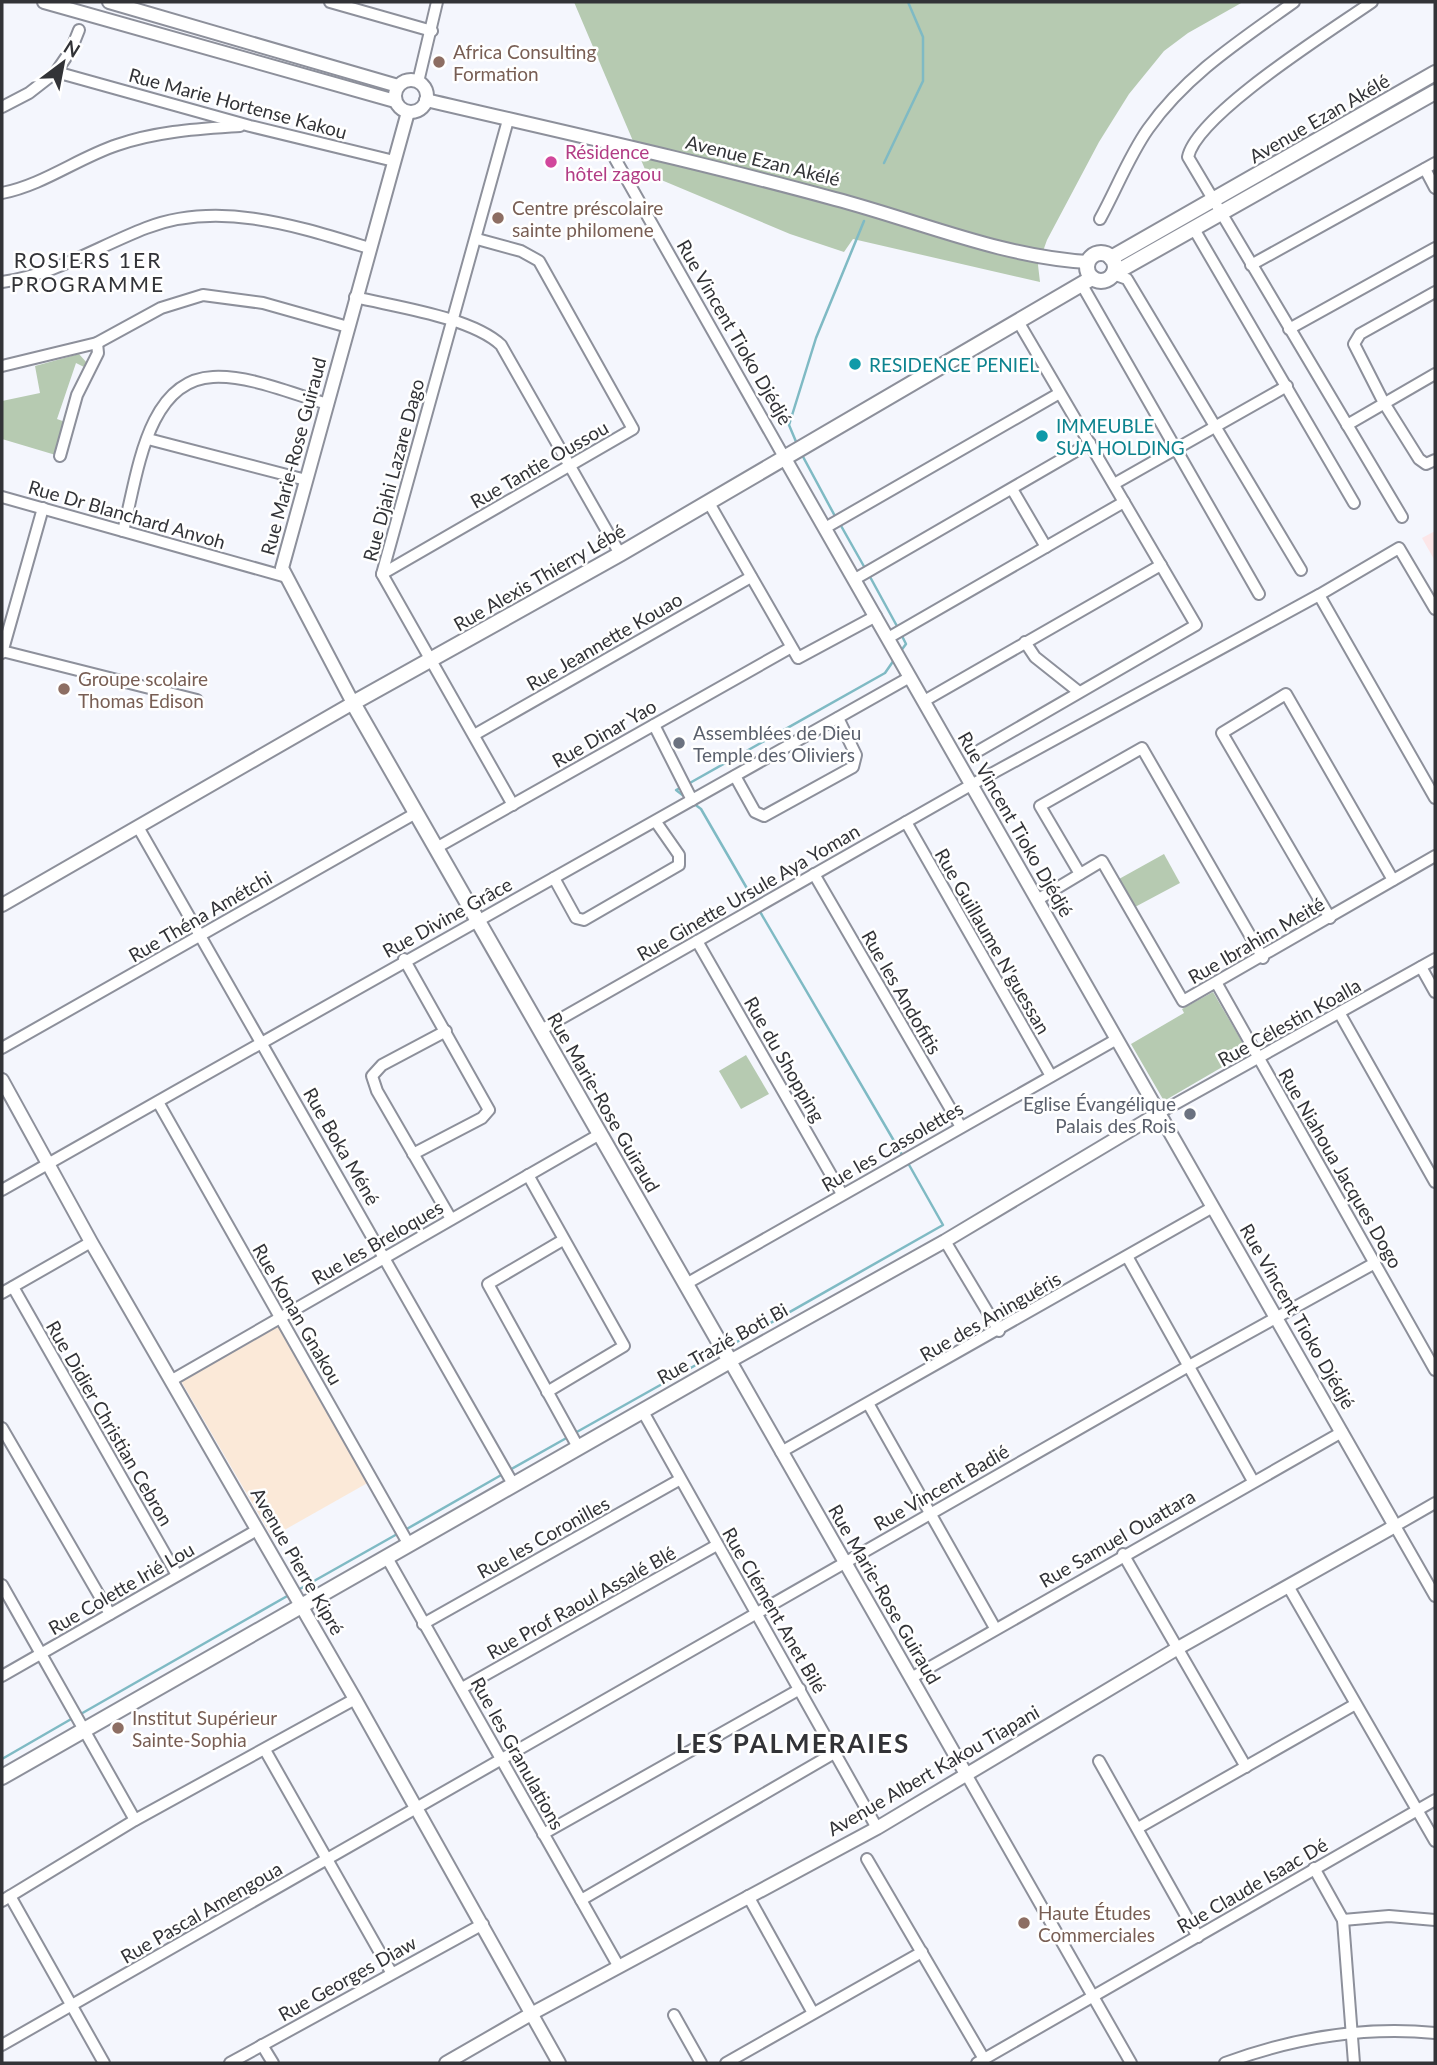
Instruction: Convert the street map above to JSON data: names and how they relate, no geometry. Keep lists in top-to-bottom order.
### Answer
{
  "streets": {
    "main road": [
      "Avenue Ezan Akélé",
      "Rue Marie-Rose Guiraud",
      "Rue Alexis Thierry Lébé",
      "Rue Trazié Boti Bi"
    ],
    "street": [
      "Rue Marie Hortense Kakou",
      "Rue Vincent Tioko Djédjé",
      "Rue Tantie Oussou",
      "Rue Djahi Lazare Dago",
      "Rue Dr Blanchard Anvoh",
      "Rue Jeannette Kouao",
      "Rue Dinar Yao",
      "Rue Ginette Ursule Aya Yoman",
      "Rue Théna Amétchi",
      "Rue Divine Grâce",
      "Rue Ibrahim Meité",
      "Rue Guillaume N'guessan",
      "Rue les Andofitis",
      "Rue Célestin Koalla",
      "Rue du Shopping",
      "Rue Boka Méné",
      "Rue les Cassolettes",
      "Rue Niahoua Jacques Dogo",
      "Rue les Breloques",
      "Rue Konan Gnakou",
      "Rue des Aninguéris",
      "Rue Didier Christian Cebron",
      "Rue Vincent Badié",
      "Rue les Coronilles",
      "Rue Samuel Ouattara",
      "Avenue Pierre Kipré",
      "Rue Colette Irié Lou",
      "Rue Prof Raoul Assalé Blé",
      "Rue Clément Anet Bilé",
      "Rue les Granulations",
      "Avenue Albert Kakou Tiapani",
      "Rue Claude Isaac Dé",
      "Rue Pascal Amengoua",
      "Rue Georges Diaw"
    ]
  },
  "crossings": [
    ["Rue Marie Hortense Kakou", "Rue Marie-Rose Guiraud"],
    ["Avenue Ezan Akélé", "Rue Vincent Tioko Djédjé"],
    ["Avenue Ezan Akélé", "Rue Marie-Rose Guiraud"],
    ["Avenue Ezan Akélé", "Rue Djahi Lazare Dago"],
    ["Avenue Ezan Akélé", "Rue Alexis Thierry Lébé"],
    ["Rue Vincent Tioko Djédjé", "Rue Alexis Thierry Lébé"],
    ["Rue Vincent Tioko Djédjé", "Rue Ginette Ursule Aya Yoman"],
    ["Rue Vincent Tioko Djédjé", "Rue Divine Grâce"],
    ["Rue Vincent Tioko Djédjé", "Rue Ibrahim Meité"],
    ["Rue Vincent Tioko Djédjé", "Rue Célestin Koalla"],
    ["Rue Vincent Tioko Djédjé", "Rue les Cassolettes"],
    ["Rue Vincent Tioko Djédjé", "Rue des Aninguéris"],
    ["Rue Vincent Tioko Djédjé", "Rue Trazié Boti Bi"],
    ["Rue Vincent Tioko Djédjé", "Rue Vincent Badié"],
    ["Rue Vincent Tioko Djédjé", "Rue Samuel Ouattara"],
    ["Rue Vincent Tioko Djédjé", "Avenue Albert Kakou Tiapani"],
    ["Rue Marie-Rose Guiraud", "Rue Dr Blanchard Anvoh"],
    ["Rue Marie-Rose Guiraud", "Rue Alexis Thierry Lébé"],
    ["Rue Marie-Rose Guiraud", "Rue Dinar Yao"],
    ["Rue Marie-Rose Guiraud", "Rue Ginette Ursule Aya Yoman"],
    ["Rue Marie-Rose Guiraud", "Rue Théna Amétchi"],
    ["Rue Marie-Rose Guiraud", "Rue Divine Grâce"],
    ["Rue Marie-Rose Guiraud", "Rue les Cassolettes"],
    ["Rue Marie-Rose Guiraud", "Rue les Breloques"],
    ["Rue Marie-Rose Guiraud", "Rue des Aninguéris"],
    ["Rue Marie-Rose Guiraud", "Rue Trazié Boti Bi"],
    ["Rue Marie-Rose Guiraud", "Rue Vincent Badié"],
    ["Rue Marie-Rose Guiraud", "Rue Samuel Ouattara"],
    ["Rue Marie-Rose Guiraud", "Avenue Albert Kakou Tiapani"],
    ["Rue Marie-Rose Guiraud", "Rue Claude Isaac Dé"],
    ["Rue Tantie Oussou", "Rue Djahi Lazare Dago"],
    ["Rue Djahi Lazare Dago", "Rue Alexis Thierry Lébé"],
    ["Rue Djahi Lazare Dago", "Rue Jeannette Kouao"],
    ["Rue Djahi Lazare Dago", "Rue Dinar Yao"],
    ["Rue Alexis Thierry Lébé", "Rue Boka Méné"],
    ["Rue Ginette Ursule Aya Yoman", "Rue Guillaume N'guessan"],
    ["Rue Ginette Ursule Aya Yoman", "Rue les Andofitis"],
    ["Rue Ginette Ursule Aya Yoman", "Rue du Shopping"],
    ["Rue Théna Amétchi", "Rue Boka Méné"],
    ["Rue Divine Grâce", "Rue Boka Méné"],
    ["Rue Divine Grâce", "Rue Konan Gnakou"],
    ["Rue Divine Grâce", "Avenue Pierre Kipré"],
    ["Rue Ibrahim Meité", "Rue Niahoua Jacques Dogo"],
    ["Rue Guillaume N'guessan", "Rue les Cassolettes"],
    ["Rue les Andofitis", "Rue les Cassolettes"],
    ["Rue Célestin Koalla", "Rue Niahoua Jacques Dogo"],
    ["Rue Célestin Koalla", "Rue Trazié Boti Bi"],
    ["Rue du Shopping", "Rue les Cassolettes"],
    ["Rue Boka Méné", "Rue les Breloques"],
    ["Rue Boka Méné", "Rue Trazié Boti Bi"],
    ["Rue Niahoua Jacques Dogo", "Rue Vincent Badié"],
    ["Rue les Breloques", "Rue Konan Gnakou"],
    ["Rue les Breloques", "Avenue Pierre Kipré"],
    ["Rue Konan Gnakou", "Rue Trazié Boti Bi"],
    ["Rue Trazié Boti Bi", "Avenue Pierre Kipré"],
    ["Rue Trazié Boti Bi", "Rue Clément Anet Bilé"],
    ["Rue Trazié Boti Bi", "Rue les Granulations"],
    ["Rue Didier Christian Cebron", "Rue Colette Irié Lou"],
    ["Rue Vincent Badié", "Avenue Pierre Kipré"],
    ["Rue Vincent Badié", "Rue Clément Anet Bilé"],
    ["Rue Vincent Badié", "Rue les Granulations"],
    ["Rue Vincent Badié", "Rue Pascal Amengoua"],
    ["Rue les Coronilles", "Rue Clément Anet Bilé"],
    ["Rue les Coronilles", "Rue les Granulations"],
    ["Avenue Pierre Kipré", "Rue Colette Irié Lou"],
    ["Avenue Pierre Kipré", "Avenue Albert Kakou Tiapani"],
    ["Avenue Pierre Kipré", "Rue Pascal Amengoua"],
    ["Avenue Pierre Kipré", "Rue Georges Diaw"],
    ["Rue Prof Raoul Assalé Blé", "Rue Clément Anet Bilé"],
    ["Rue Prof Raoul Assalé Blé", "Rue les Granulations"],
    ["Rue Clément Anet Bilé", "Avenue Albert Kakou Tiapani"],
    ["Rue les Granulations", "Avenue Albert Kakou Tiapani"]
  ],
  "districts": ["ROSIERS 1ER PROGRAMME", "LES PALMERAIES"],
  "places": [
    "Africa Consulting Formation",
    "Résidence hôtel zagou",
    "Centre préscolaire sainte philomene",
    "RESIDENCE PENIEL",
    "IMMEUBLE SUA HOLDING",
    "Groupe scolaire Thomas Edison",
    "Assemblées de Dieu Temple des Oliviers",
    "Eglise Évangélique Palais des Rois",
    "Institut Supérieur Sainte-Sophia",
    "Haute Études Commerciales"
  ],
  "north": "top right"
}
